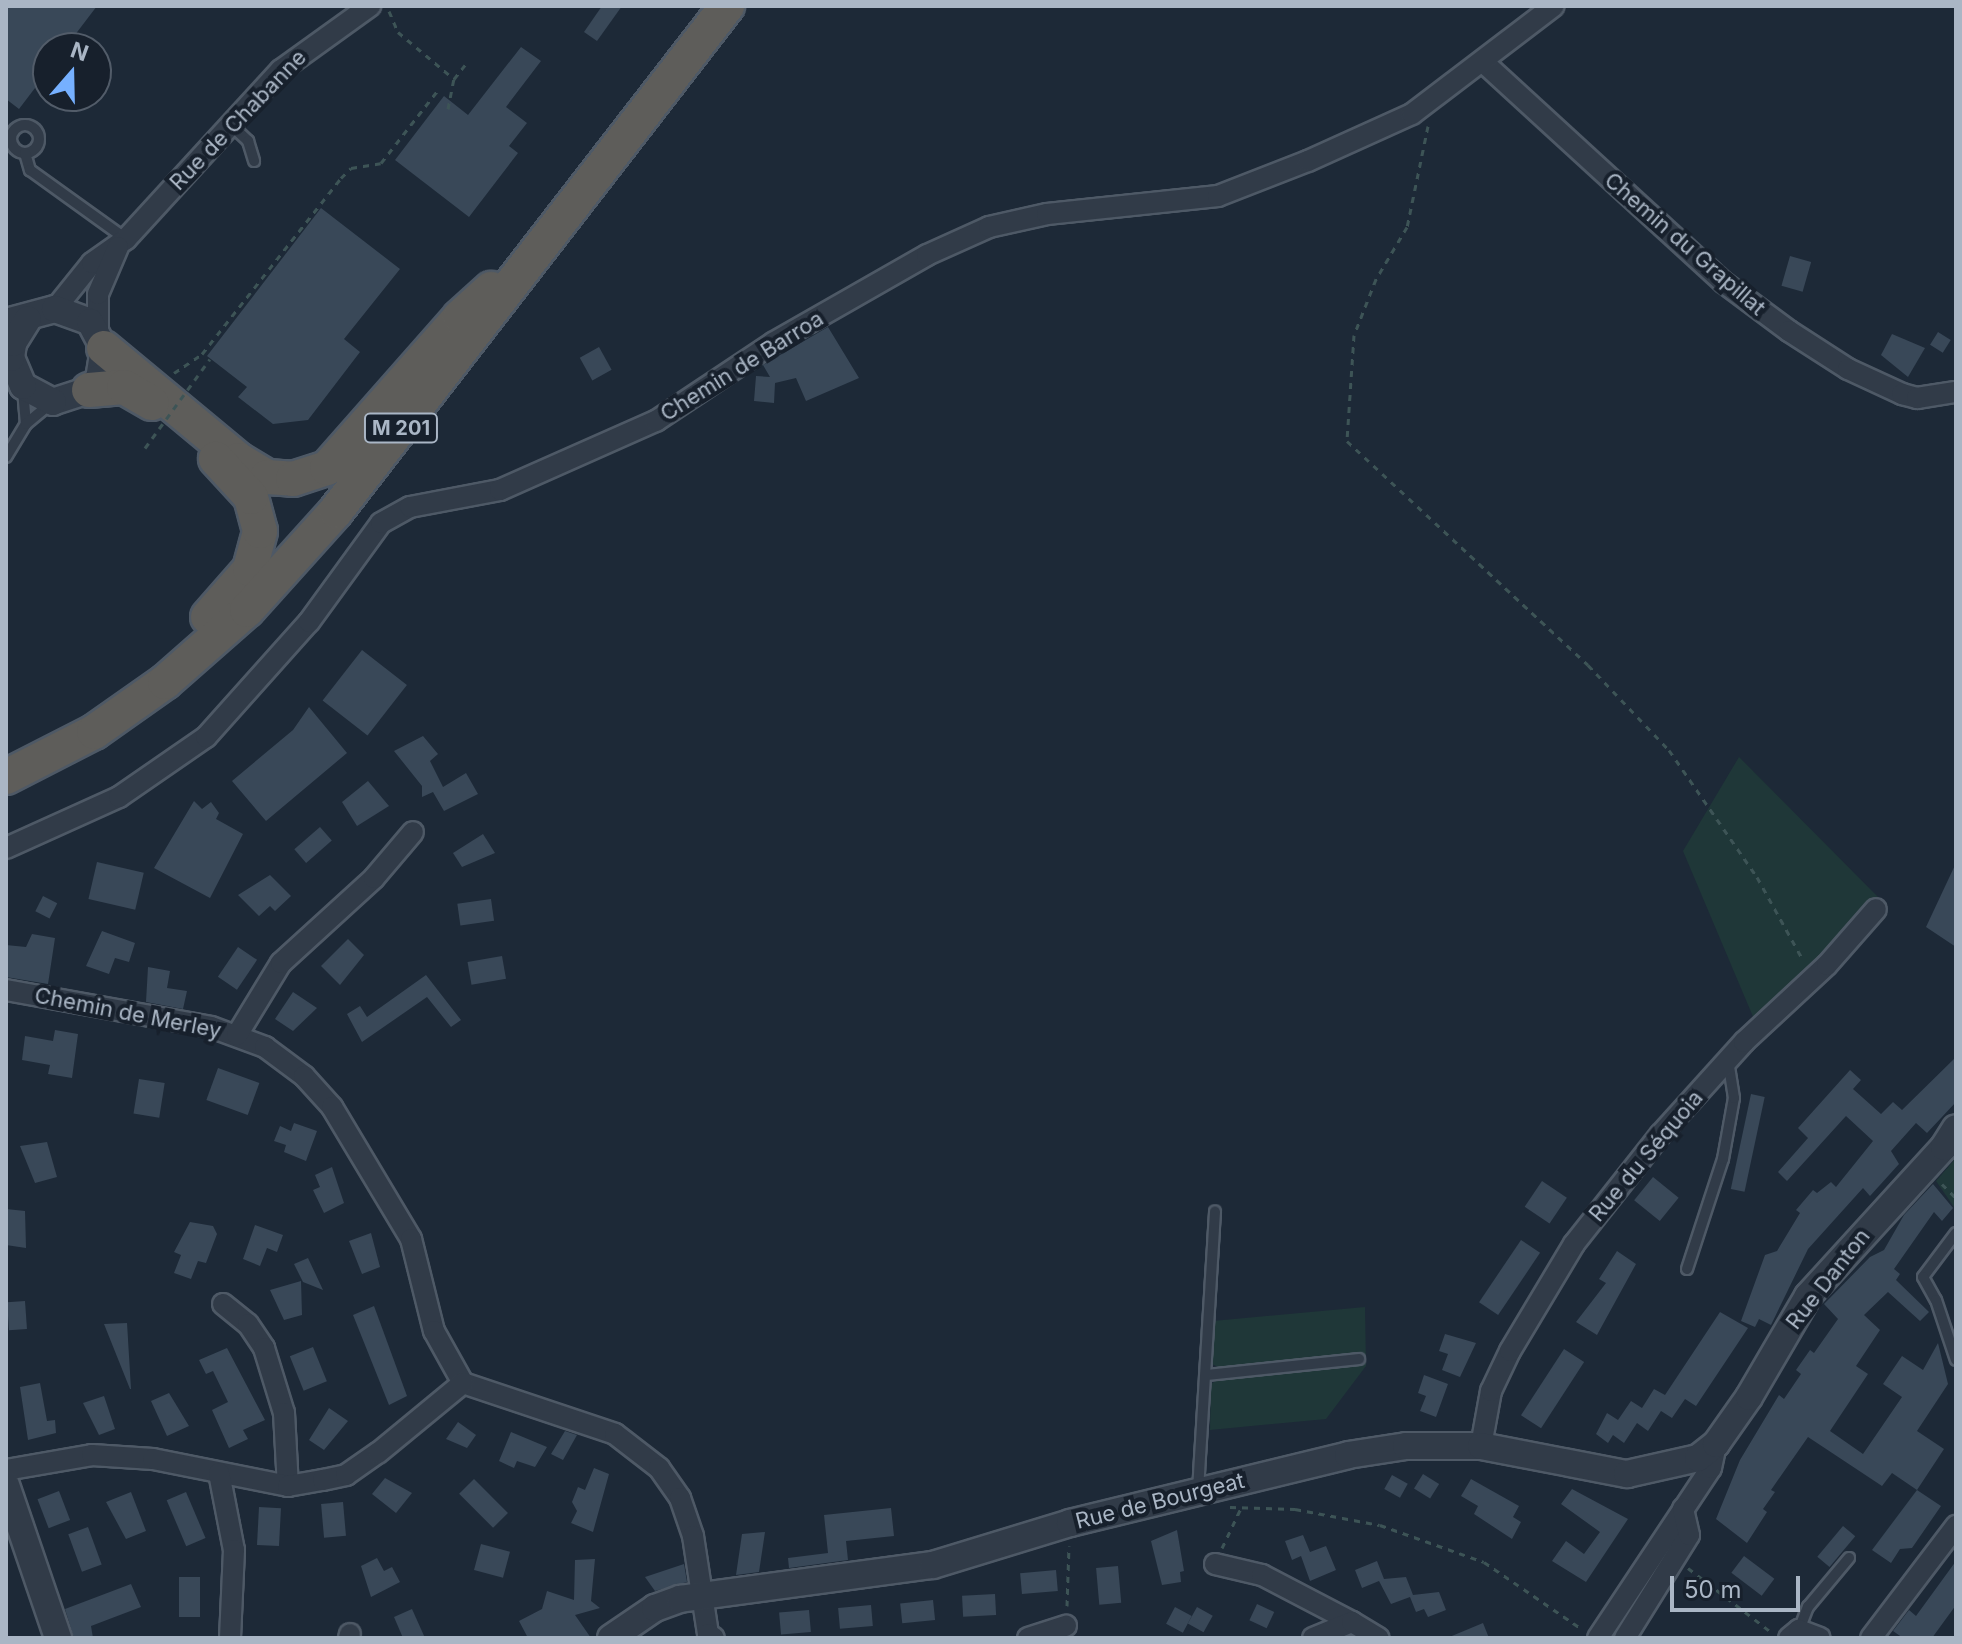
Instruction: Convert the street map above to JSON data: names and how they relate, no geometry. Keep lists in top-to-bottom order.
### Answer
{
  "streets": {
    "highway": ["M 201"],
    "street": [
      "Rue de Chabanne",
      "Chemin du Grapillat",
      "Chemin de Barroa",
      "Chemin de Merley",
      "Rue du Séquoia",
      "Rue Danton",
      "Rue de Bourgeat"
    ]
  },
  "crossings": [
    ["Chemin du Grapillat", "Chemin de Barroa"],
    ["Rue du Séquoia", "Rue de Bourgeat"],
    ["Rue Danton", "Rue de Bourgeat"]
  ],
  "scale_bar": "50 m",
  "north": "top"
}
